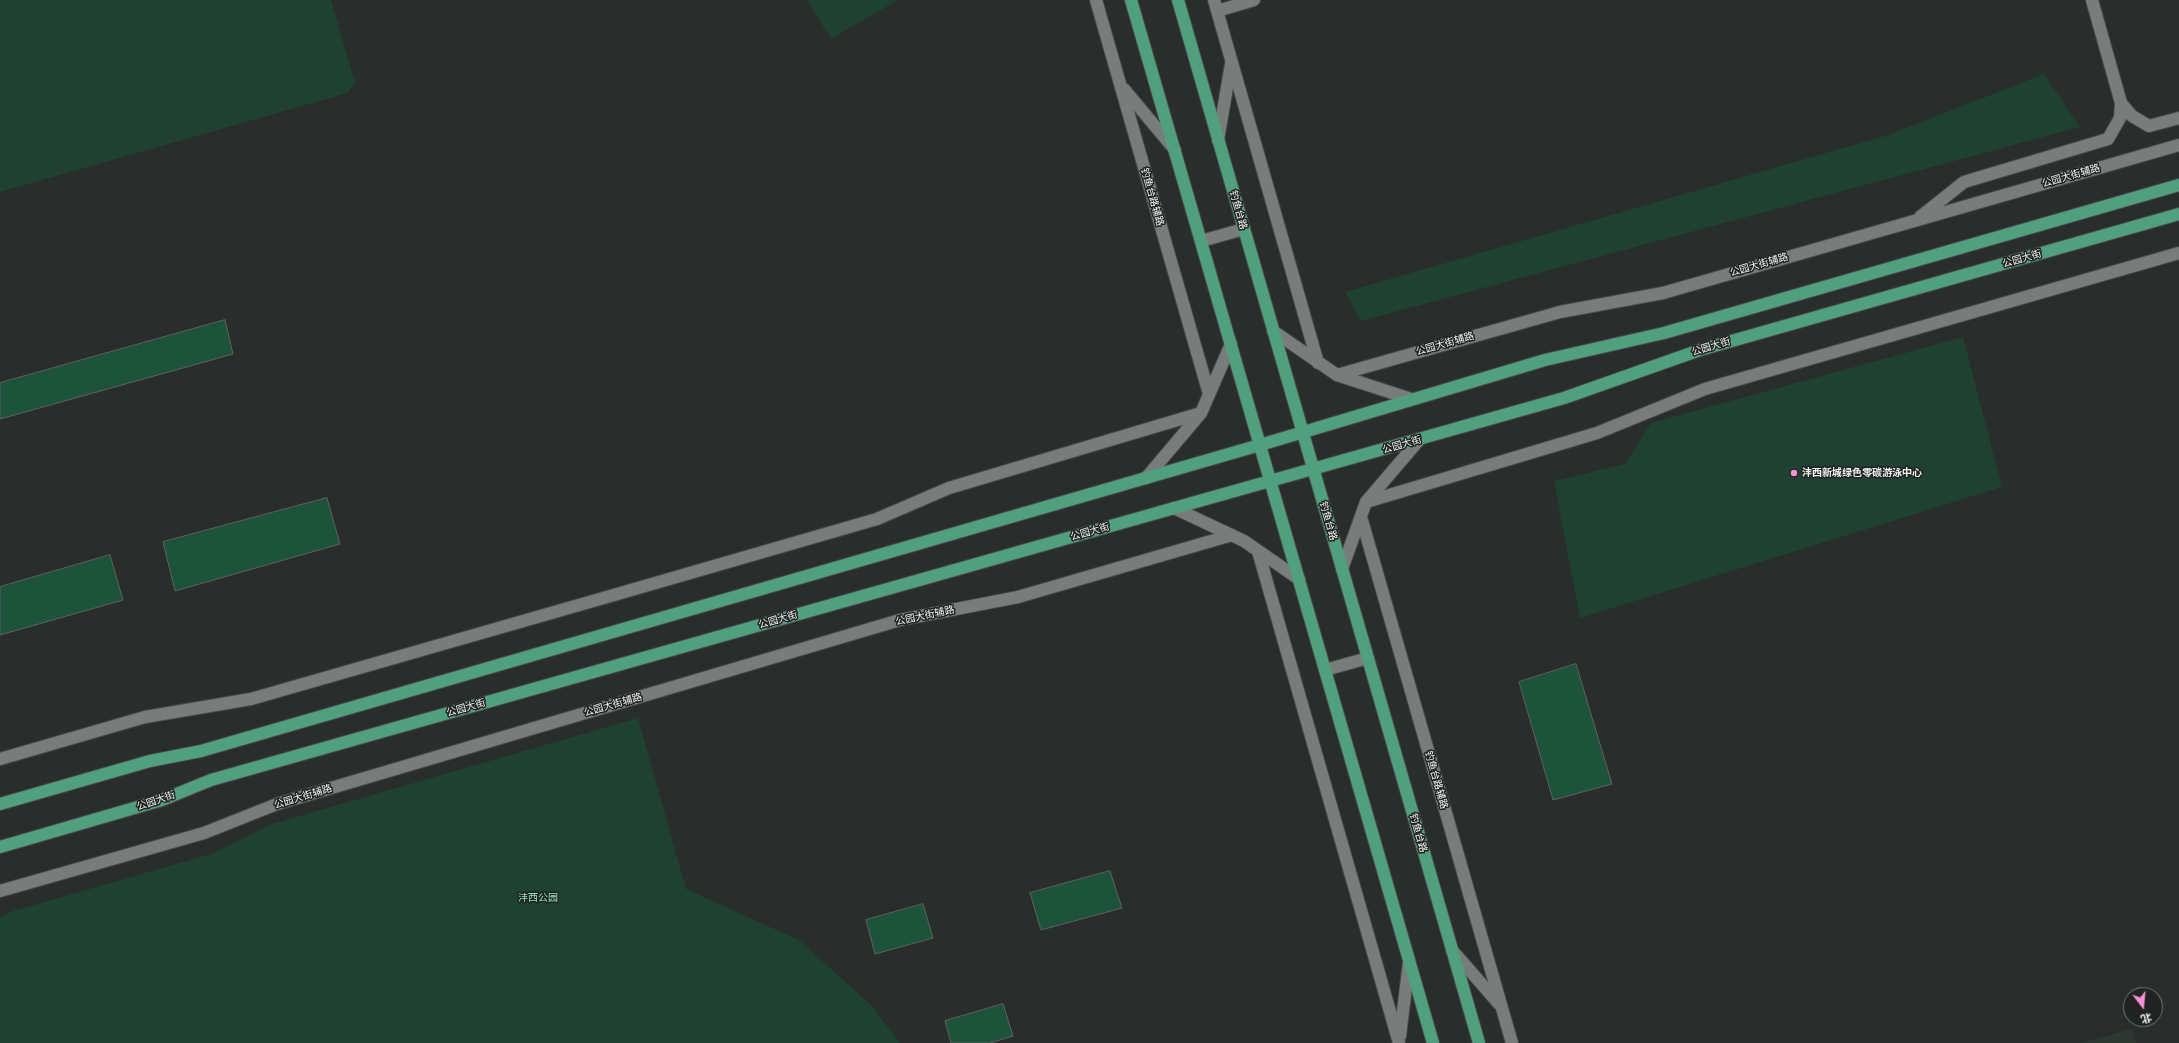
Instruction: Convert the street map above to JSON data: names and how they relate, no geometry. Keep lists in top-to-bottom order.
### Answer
{
  "streets": {
    "main road": ["钓鱼台路", "公园大街"],
    "street": ["公园大街辅路", "钓鱼台路辅路"]
  },
  "crossings": [
    ["钓鱼台路", "公园大街"]
  ],
  "parks": ["沣西公园"],
  "places": ["沣西新城绿色零碳游泳中心"],
  "north": "bottom"
}
